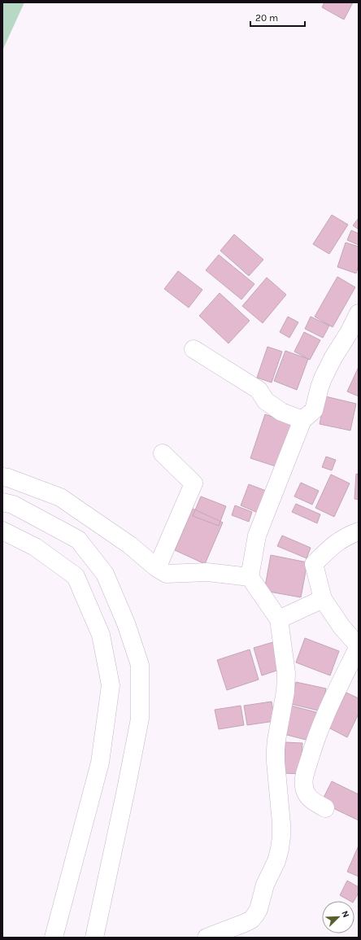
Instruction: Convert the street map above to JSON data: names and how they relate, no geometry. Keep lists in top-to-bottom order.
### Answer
{
  "scale_bar": "20 m",
  "north": "top right"
}
